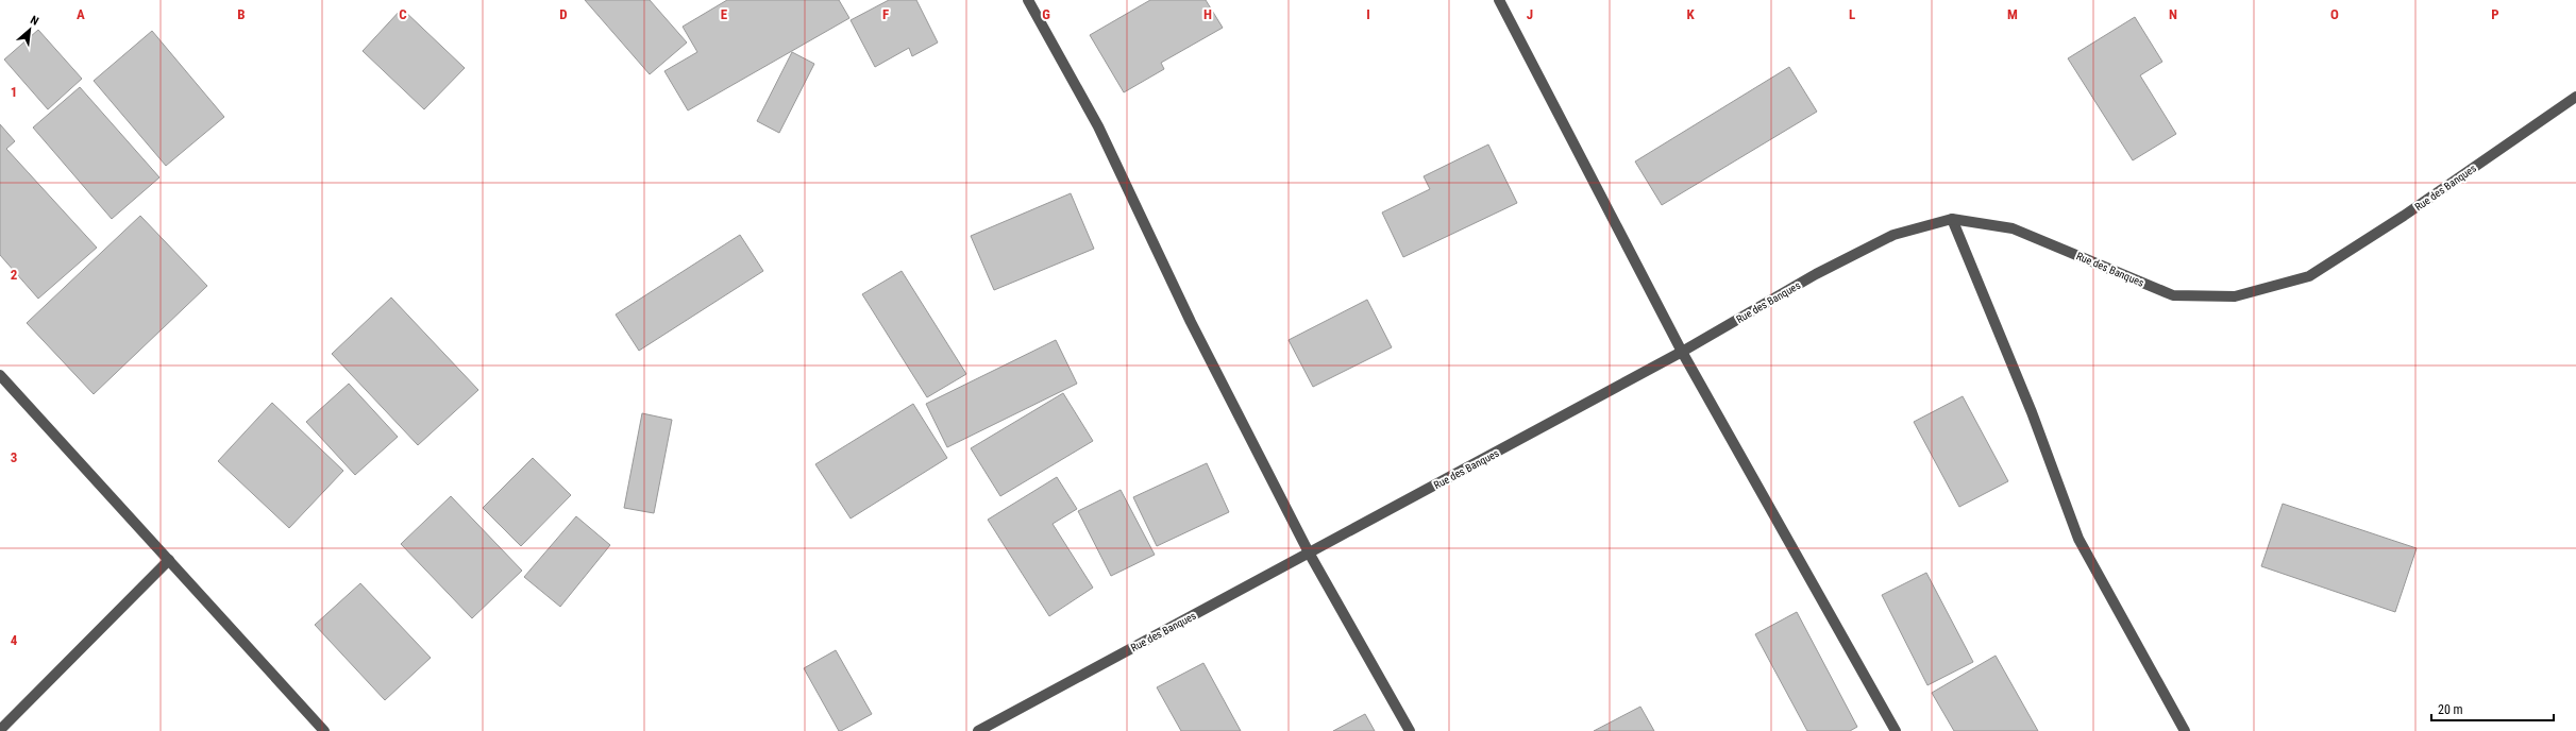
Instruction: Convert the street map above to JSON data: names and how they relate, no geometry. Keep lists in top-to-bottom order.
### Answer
{
  "streets": {
    "street": ["Rue des Banques"]
  },
  "scale_bar": "20 m",
  "north": "top right",
  "grid": {
    "columns": [
      "A",
      "B",
      "C",
      "D",
      "E",
      "F",
      "G",
      "H",
      "I",
      "J",
      "K",
      "L",
      "M",
      "N",
      "O",
      "P"
    ],
    "rows": [
      "1",
      "2",
      "3",
      "4"
    ]
  }
}
